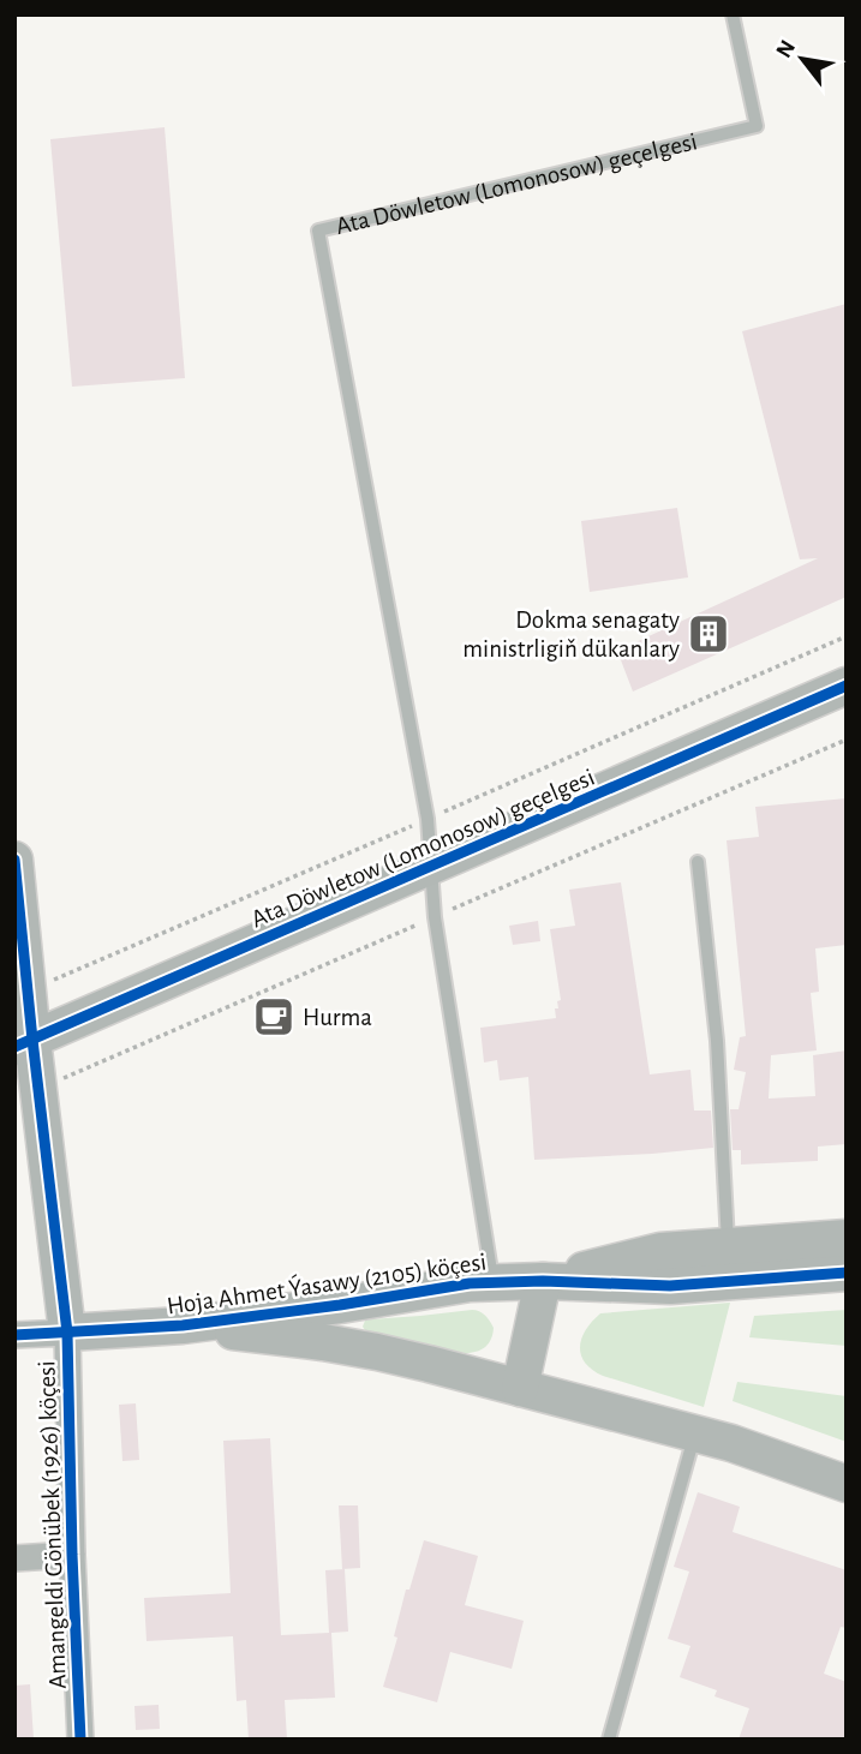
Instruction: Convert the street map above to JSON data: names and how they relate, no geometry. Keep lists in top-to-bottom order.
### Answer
{
  "streets": {
    "street": ["Ata Döwletow (Lomonosow) geçelgesi", "Hoja Ahmet Ýasawy (2105) köçesi", "Amangeldi Gönübek (1926) köçesi"]
  },
  "crossings": [
    ["Ata Döwletow (Lomonosow) geçelgesi", "Amangeldi Gönübek (1926) köçesi"],
    ["Hoja Ahmet Ýasawy (2105) köçesi", "Amangeldi Gönübek (1926) köçesi"]
  ],
  "places": {
    "building": ["Dokma senagaty ministrligiň dükanlary"],
    "cafe": ["Hurma"]
  },
  "north": "top left"
}
